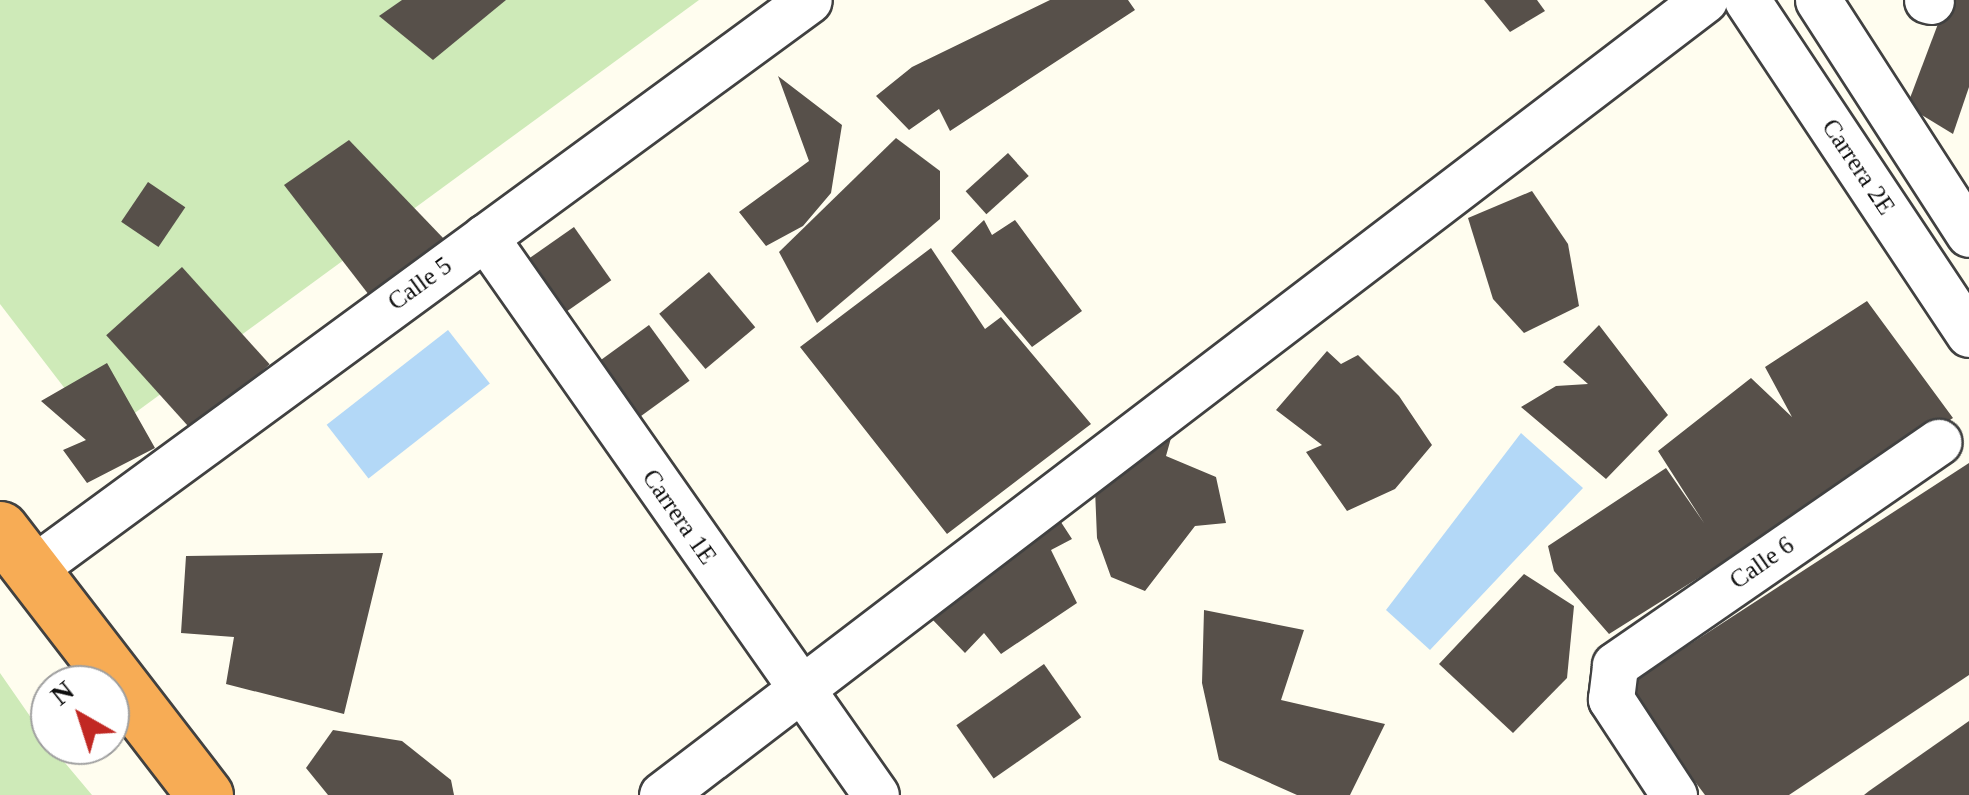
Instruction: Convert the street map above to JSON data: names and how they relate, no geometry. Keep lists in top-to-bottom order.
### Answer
{
  "streets": {
    "street": [
      "Carrera 2E",
      "Calle 5",
      "Carrera 1E",
      "Calle 6"
    ]
  },
  "crossings": [
    ["Calle 5", "Carrera 1E"]
  ],
  "north": "top left"
}
